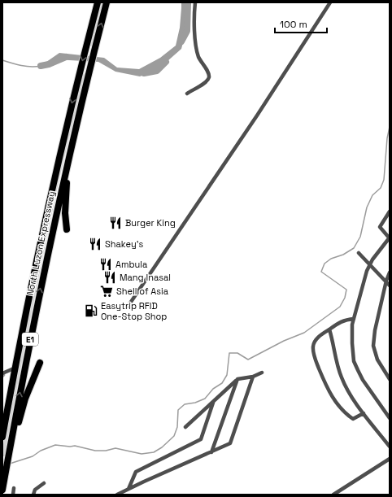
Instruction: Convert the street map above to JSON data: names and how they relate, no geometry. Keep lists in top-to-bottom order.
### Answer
{
  "streets": {
    "highway": ["North Luzon Expressway", "E1"]
  },
  "places": {
    "restaurant": [
      "Burger King",
      "Shakey's",
      "Ambula",
      "Mang Inasal"
    ],
    "supermarket": ["Shell of Asia"],
    "fuel station": ["Easytrip RFID One-Stop Shop"]
  },
  "scale_bar": "100 m"
}
